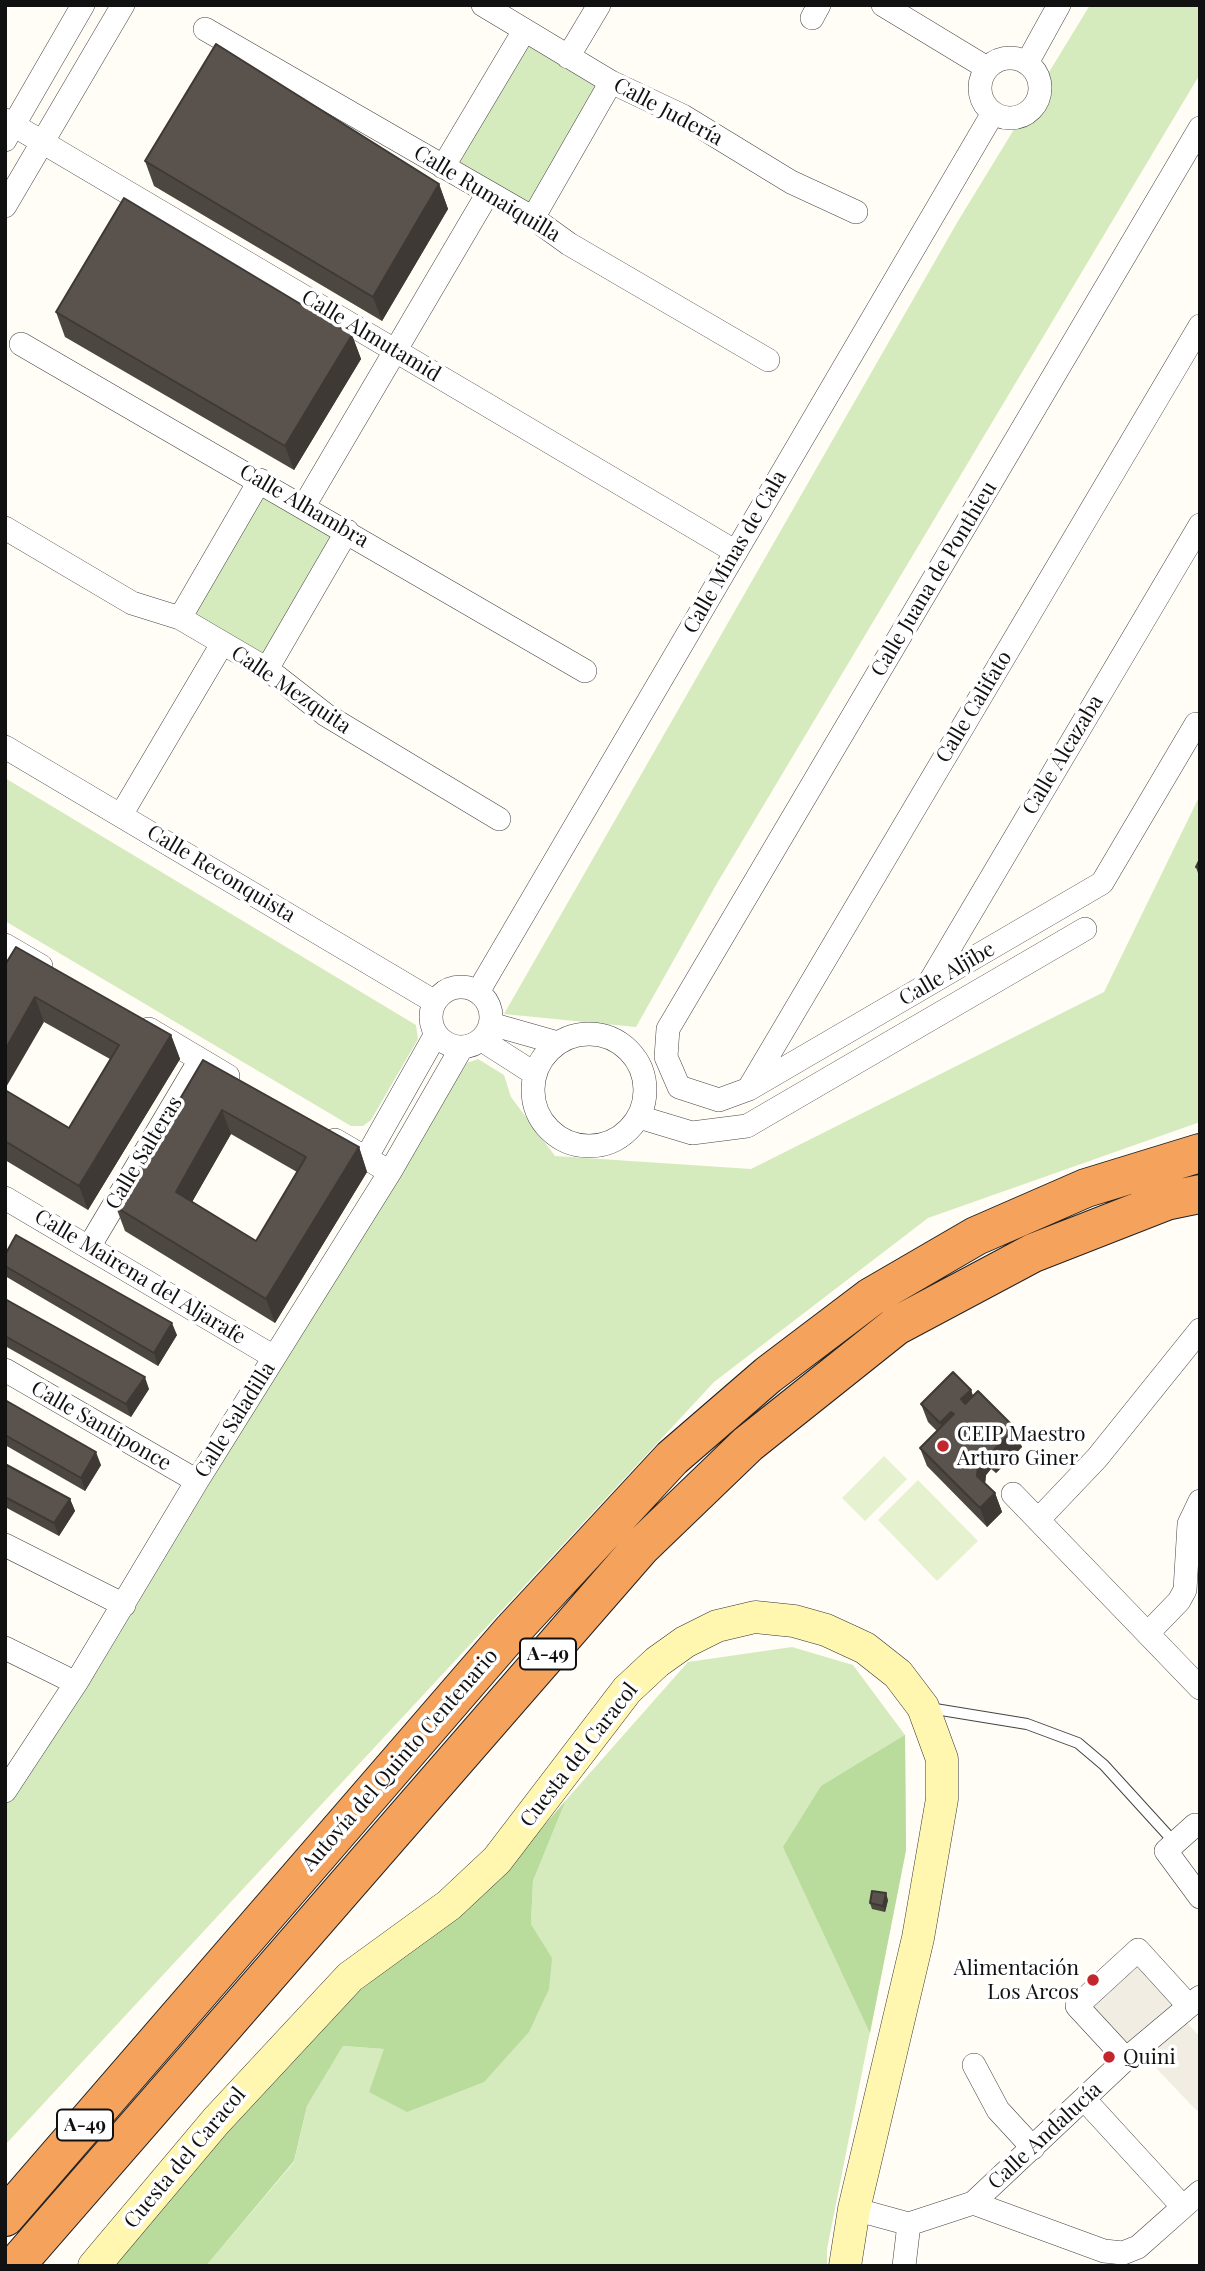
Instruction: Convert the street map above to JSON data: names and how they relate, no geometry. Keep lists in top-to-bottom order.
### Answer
{
  "streets": {
    "highway": ["A-49", "Autovía del Quinto Centenario"],
    "main road": ["Cuesta del Caracol"],
    "street": [
      "Calle Judería",
      "Calle Rumaiquilla",
      "Calle Almutamid",
      "Calle Alhambra",
      "Calle Minas de Cala",
      "Calle Juana de Ponthieu",
      "Calle Mezquita",
      "Calle Califato",
      "Calle Alcazaba",
      "Calle Reconquista",
      "Calle Aljibe",
      "Calle Salteras",
      "Calle Mairena del Aljarafe",
      "Calle Saladilla",
      "Calle Santiponce",
      "Calle Andalucía"
    ]
  },
  "crossings": [
    ["Calle Almutamid", "Calle Minas de Cala"],
    ["Calle Minas de Cala", "Calle Reconquista"],
    ["Calle Minas de Cala", "Calle Saladilla"],
    ["Calle Juana de Ponthieu", "Calle Aljibe"],
    ["Calle Califato", "Calle Aljibe"],
    ["Calle Alcazaba", "Calle Aljibe"],
    ["Calle Reconquista", "Calle Saladilla"],
    ["Calle Salteras", "Calle Mairena del Aljarafe"],
    ["Calle Mairena del Aljarafe", "Calle Saladilla"],
    ["Calle Saladilla", "Calle Santiponce"]
  ],
  "places": ["CEIP Maestro Arturo Giner", "Alimentación Los Arcos", "Quini"]
}
